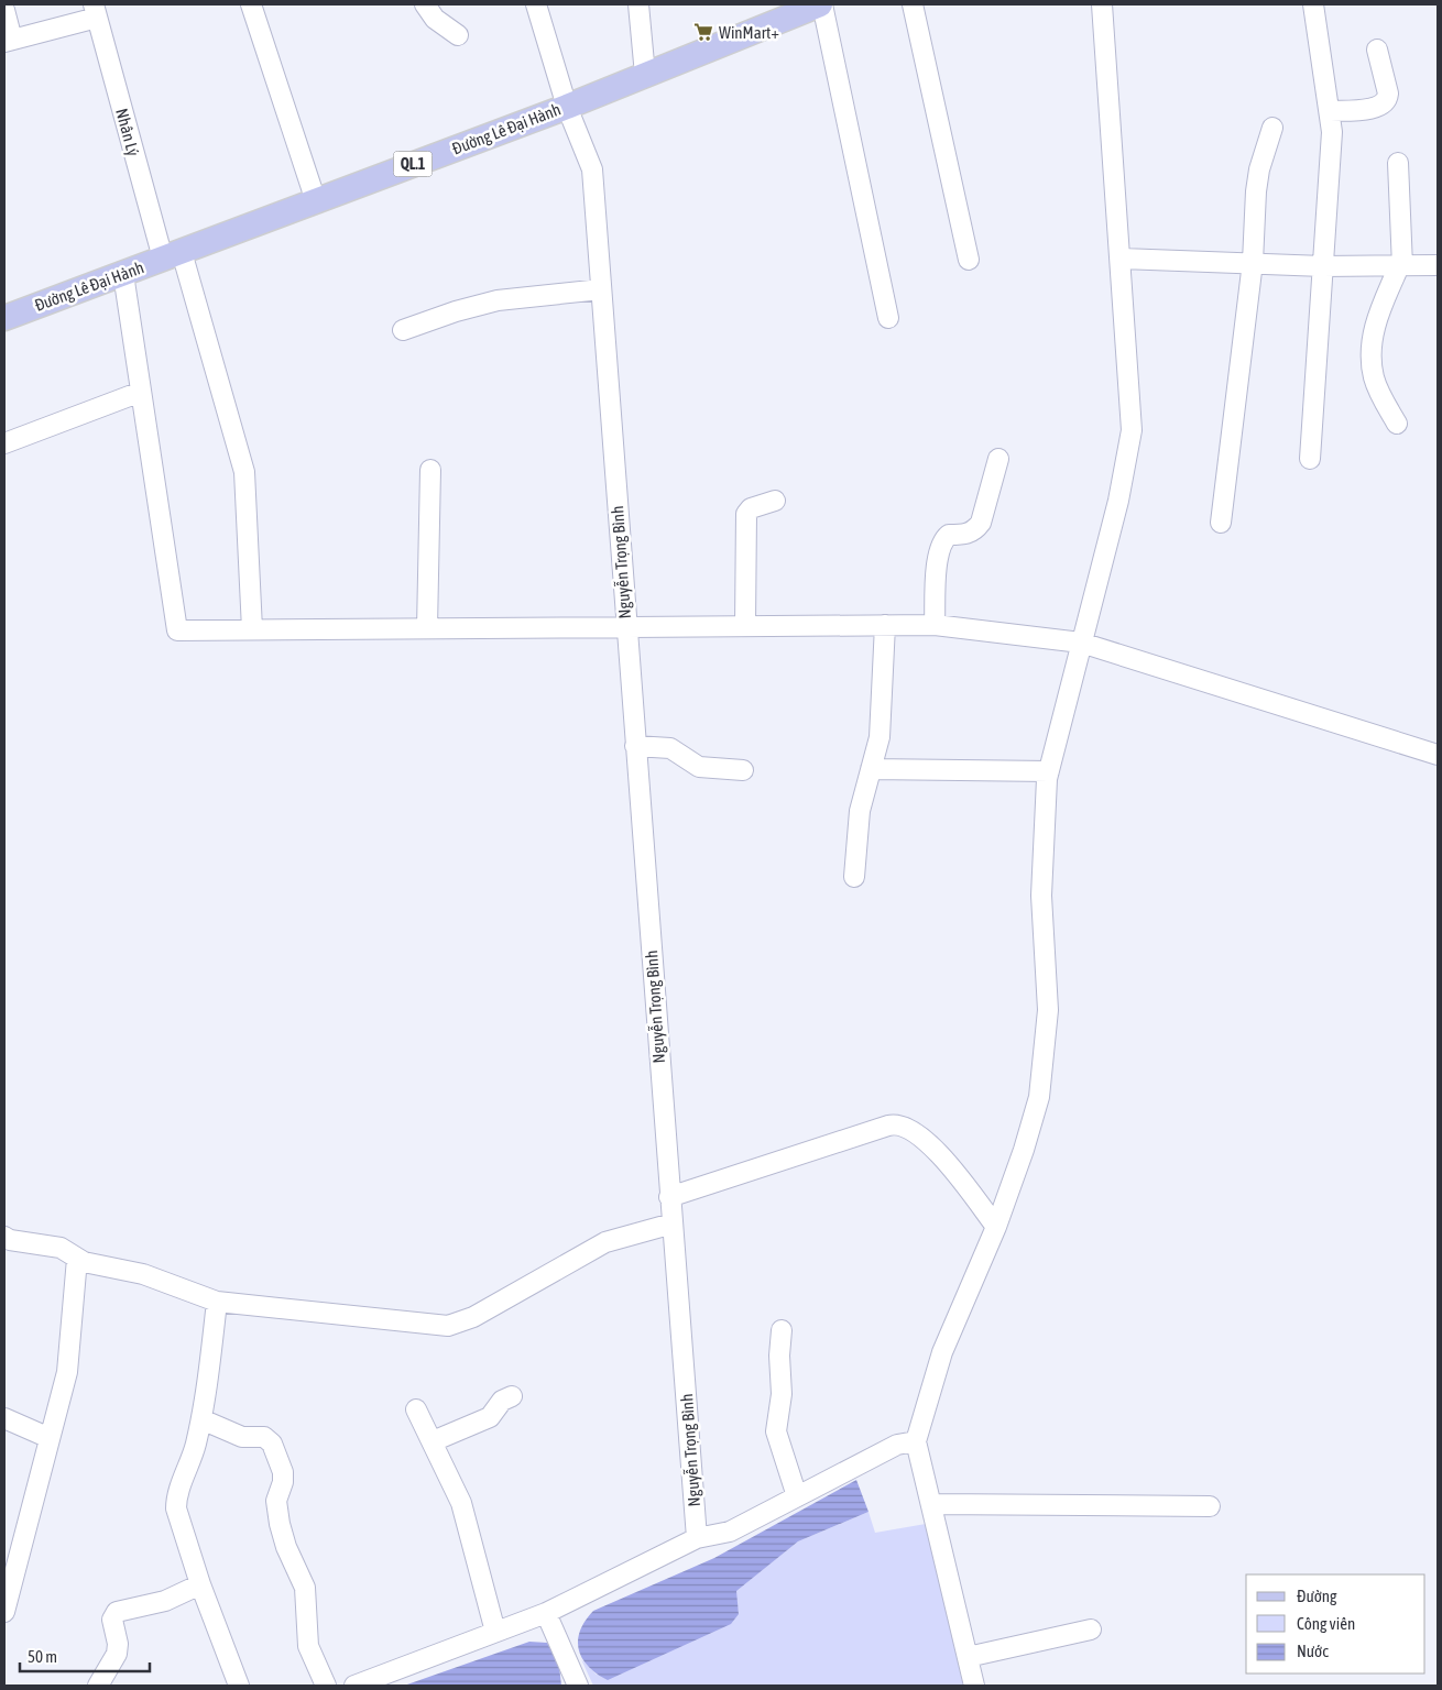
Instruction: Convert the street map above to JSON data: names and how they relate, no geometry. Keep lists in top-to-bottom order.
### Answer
{
  "streets": {
    "main road": ["Đường Lê Đại Hành", "QL.1"],
    "street": ["Nhân Lý", "Nguyễn Trọng Bình"]
  },
  "crossings": [
    ["Đường Lê Đại Hành", "Nhân Lý"],
    ["Đường Lê Đại Hành", "Nguyễn Trọng Bình"]
  ],
  "places": {
    "supermarket": ["WinMart+"]
  },
  "legend": ["Đường", "Công viên", "Nước"],
  "scale_bar": "50 m"
}
